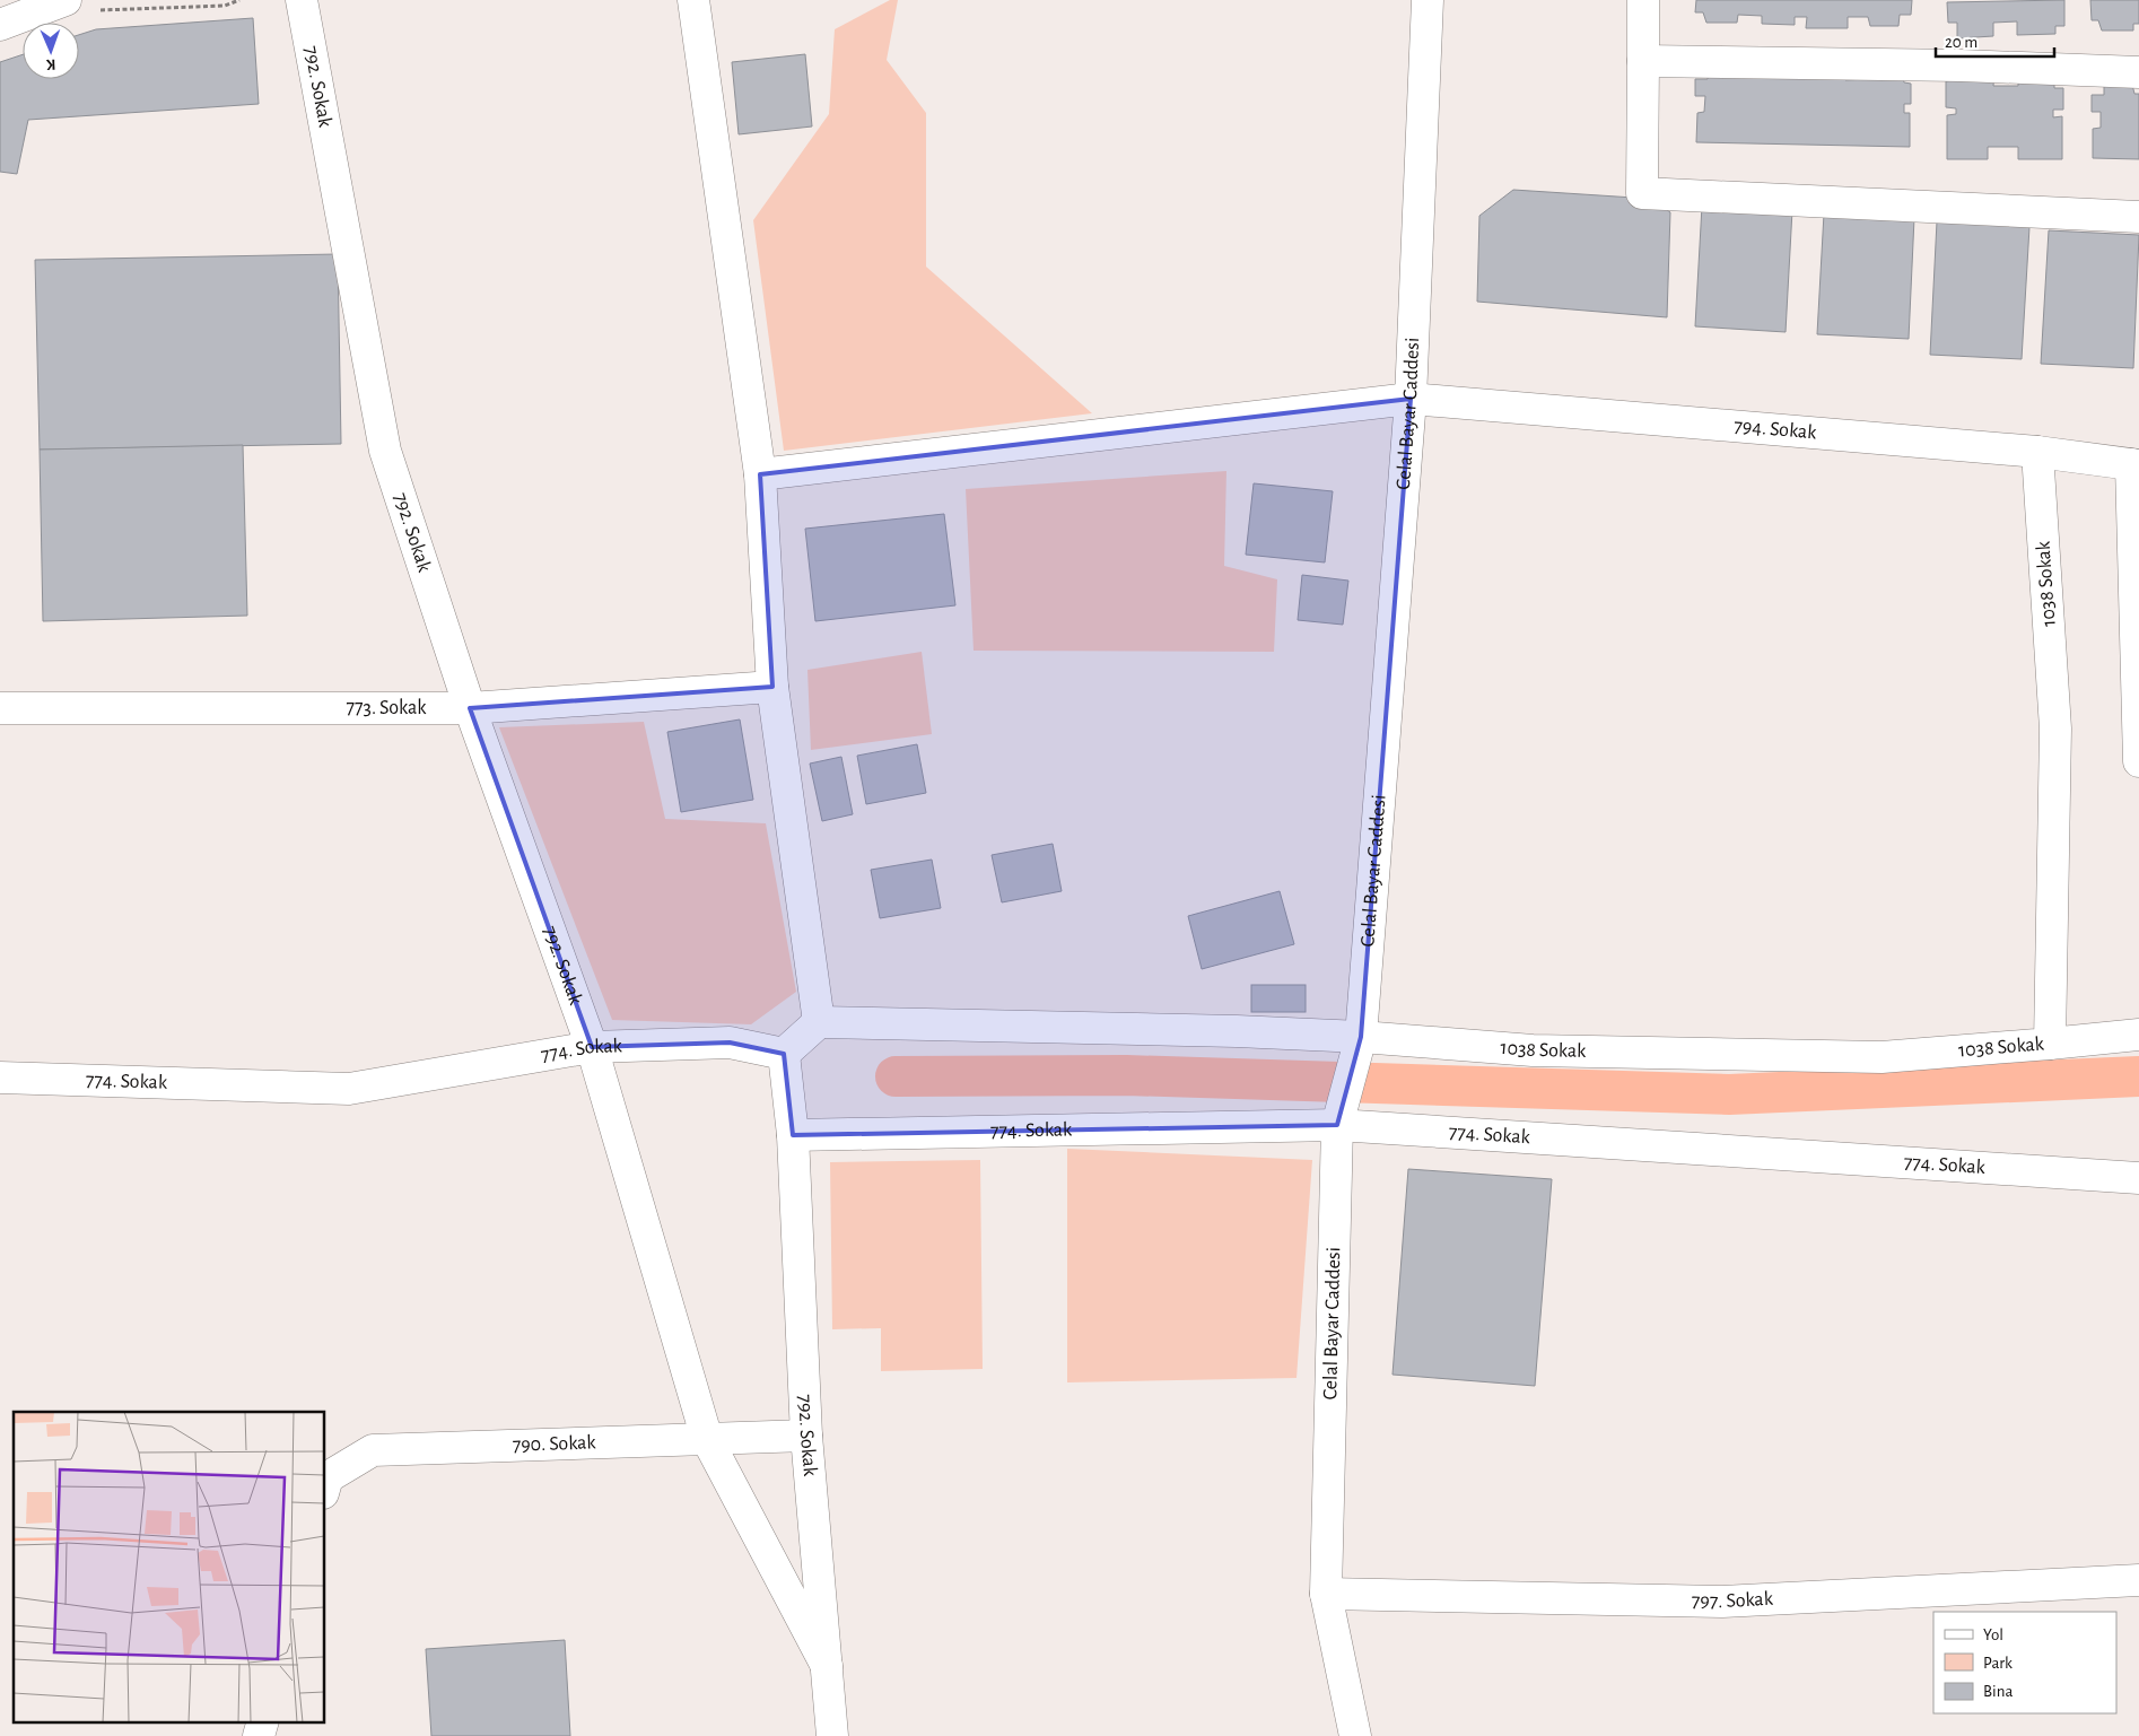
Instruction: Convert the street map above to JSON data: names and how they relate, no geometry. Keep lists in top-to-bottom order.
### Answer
{
  "streets": {
    "street": [
      "792. Sokak",
      "Celal Bayar Caddesi",
      "794. Sokak",
      "1038 Sokak",
      "773. Sokak",
      "774. Sokak",
      "790. Sokak",
      "797. Sokak"
    ]
  },
  "crossings": [
    ["792. Sokak", "773. Sokak"],
    ["792. Sokak", "774. Sokak"],
    ["792. Sokak", "790. Sokak"],
    ["Celal Bayar Caddesi", "794. Sokak"],
    ["Celal Bayar Caddesi", "1038 Sokak"],
    ["Celal Bayar Caddesi", "774. Sokak"],
    ["Celal Bayar Caddesi", "797. Sokak"],
    ["794. Sokak", "1038 Sokak"]
  ],
  "legend": ["Yol", "Park", "Bina"],
  "scale_bar": "20 m",
  "north": "bottom"
}
